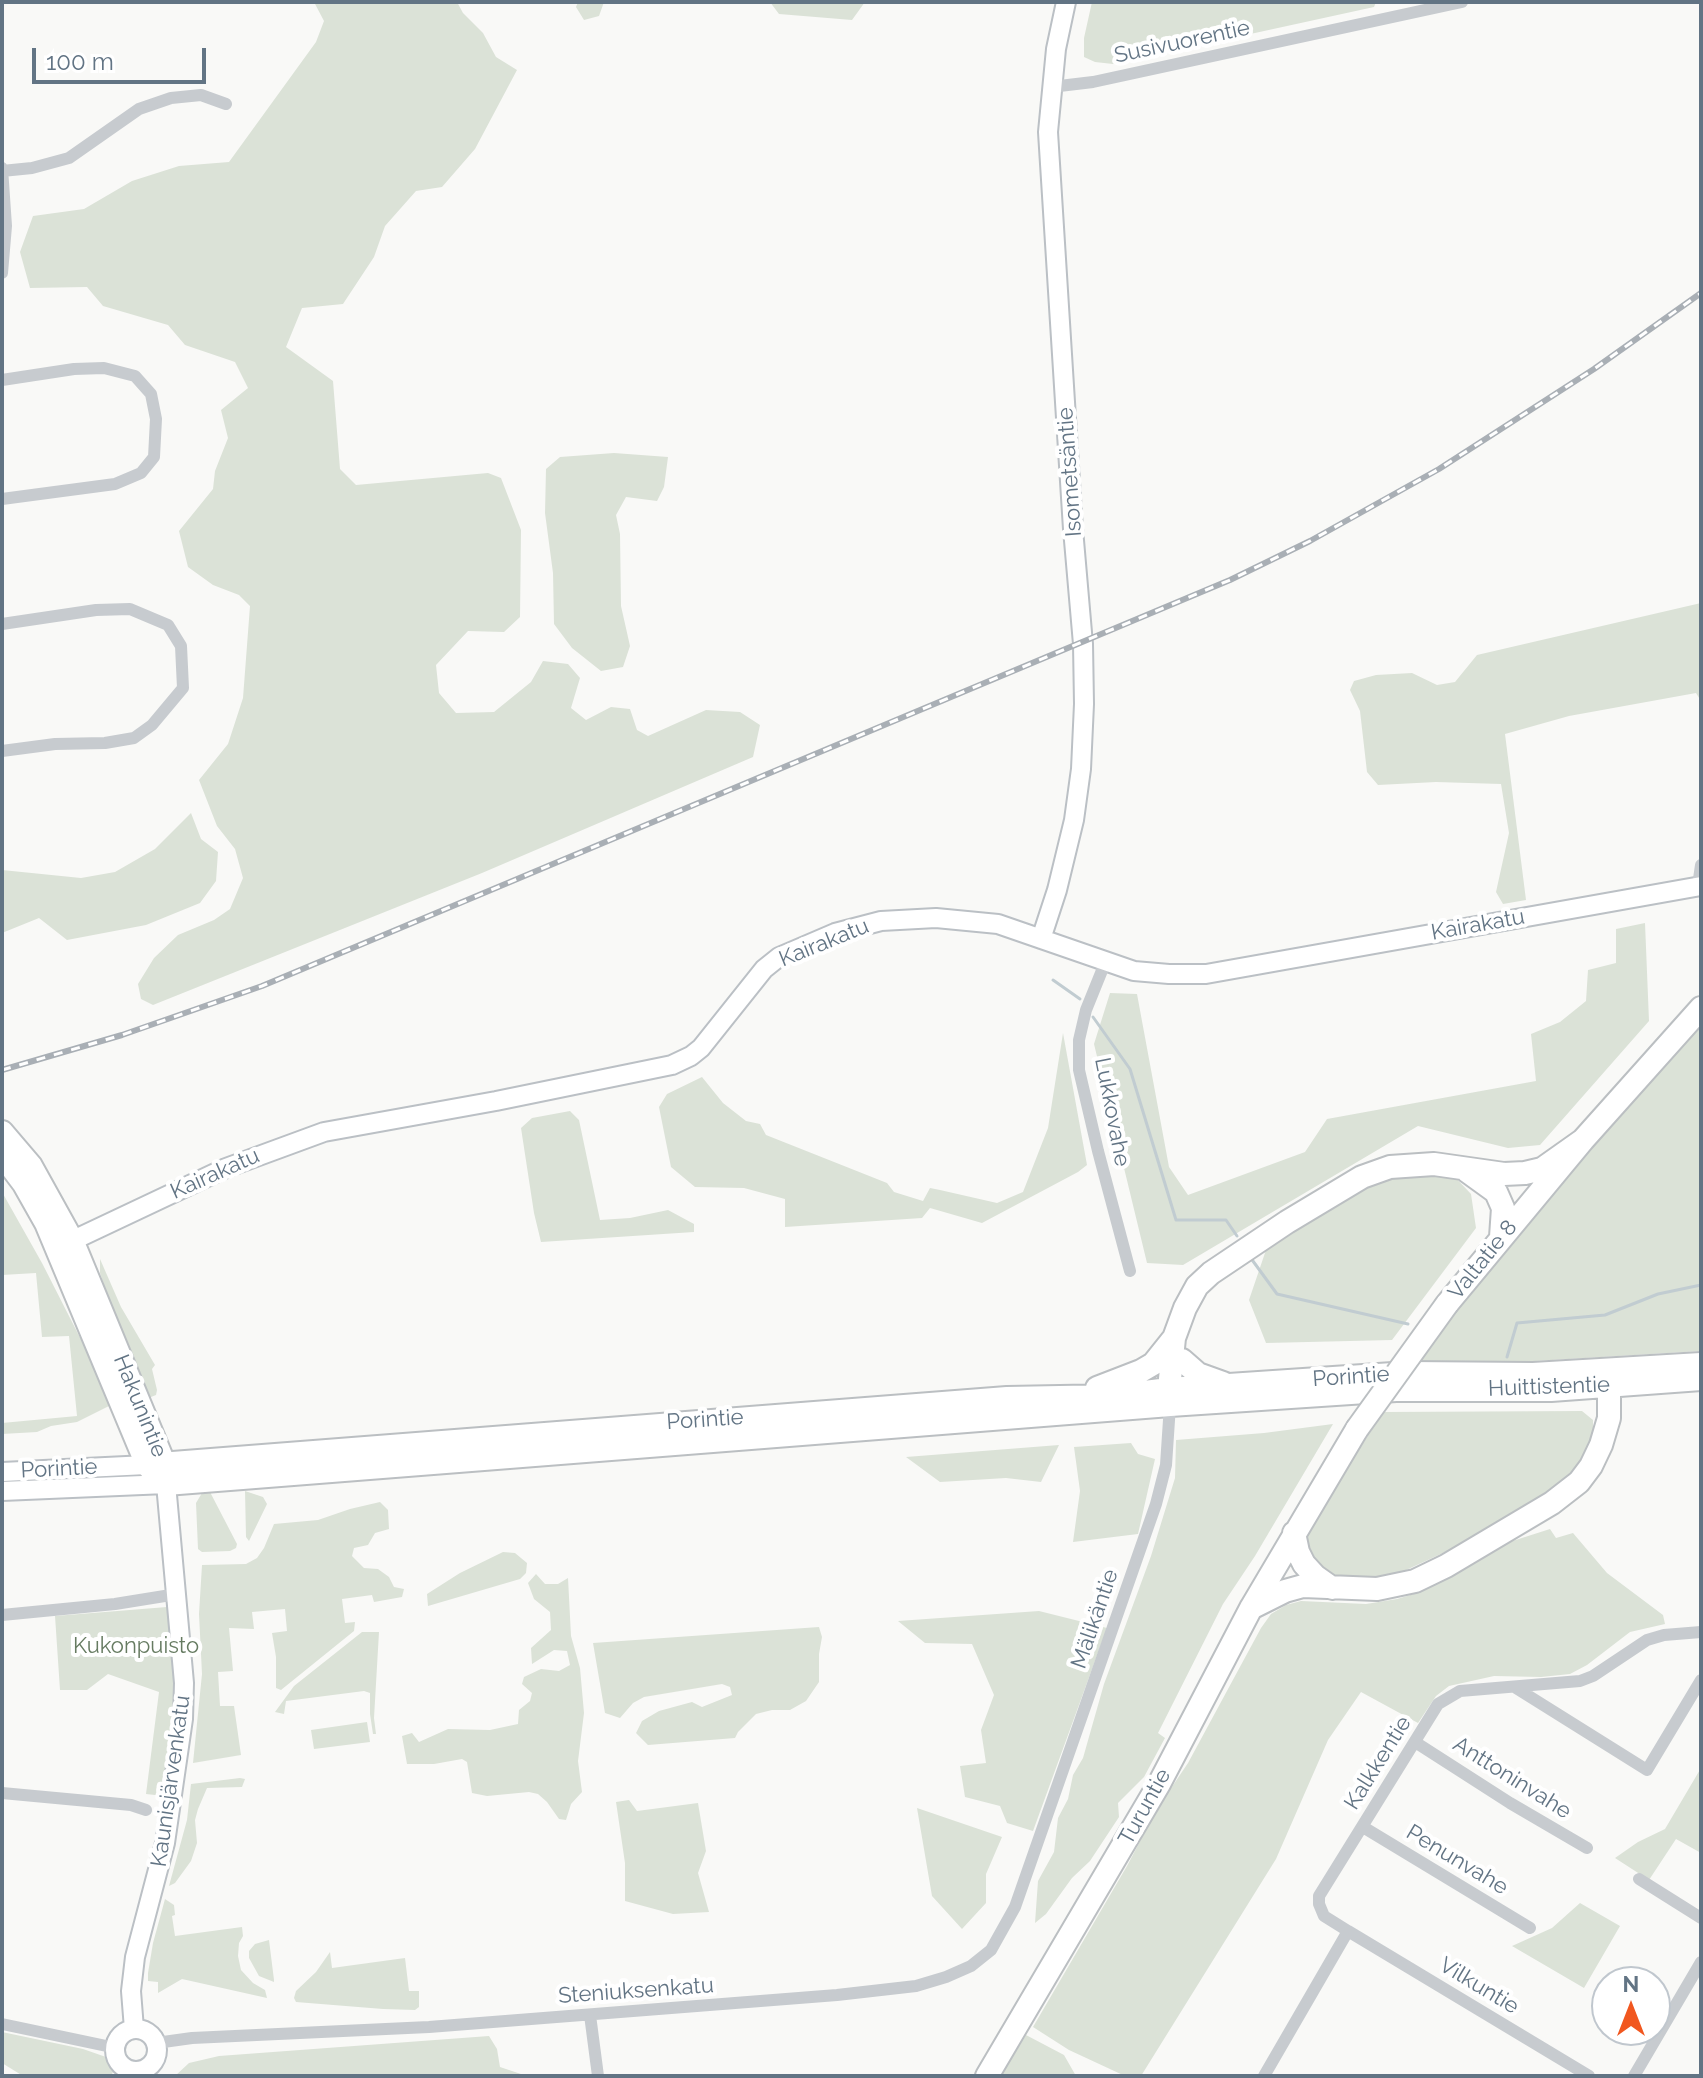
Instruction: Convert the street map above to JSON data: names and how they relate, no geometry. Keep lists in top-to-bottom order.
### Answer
{
  "streets": {
    "highway": [
      "Valtatie 8",
      "Porintie",
      "Huittistentie",
      "Hakunintie",
      "Turuntie"
    ],
    "main road": ["Isometsäntie", "Kairakatu", "Kaunisjärvenkatu"],
    "street": [
      "Susivuorentie",
      "Lukkovahe",
      "Mälikäntie",
      "Kalkkentie",
      "Anttoninvahe",
      "Penunvahe",
      "Vilkuntie",
      "Steniuksenkatu"
    ]
  },
  "crossings": [
    ["Susivuorentie", "Isometsäntie"],
    ["Isometsäntie", "Kairakatu"],
    ["Kairakatu", "Lukkovahe"],
    ["Kairakatu", "Hakunintie"],
    ["Valtatie 8", "Turuntie"],
    ["Porintie", "Huittistentie"],
    ["Porintie", "Hakunintie"],
    ["Porintie", "Mälikäntie"],
    ["Porintie", "Kaunisjärvenkatu"],
    ["Hakunintie", "Kaunisjärvenkatu"],
    ["Mälikäntie", "Steniuksenkatu"],
    ["Kalkkentie", "Anttoninvahe"],
    ["Kalkkentie", "Penunvahe"],
    ["Kalkkentie", "Vilkuntie"],
    ["Kaunisjärvenkatu", "Steniuksenkatu"]
  ],
  "parks": ["Kukonpuisto"],
  "scale_bar": "100 m",
  "north": "top"
}
